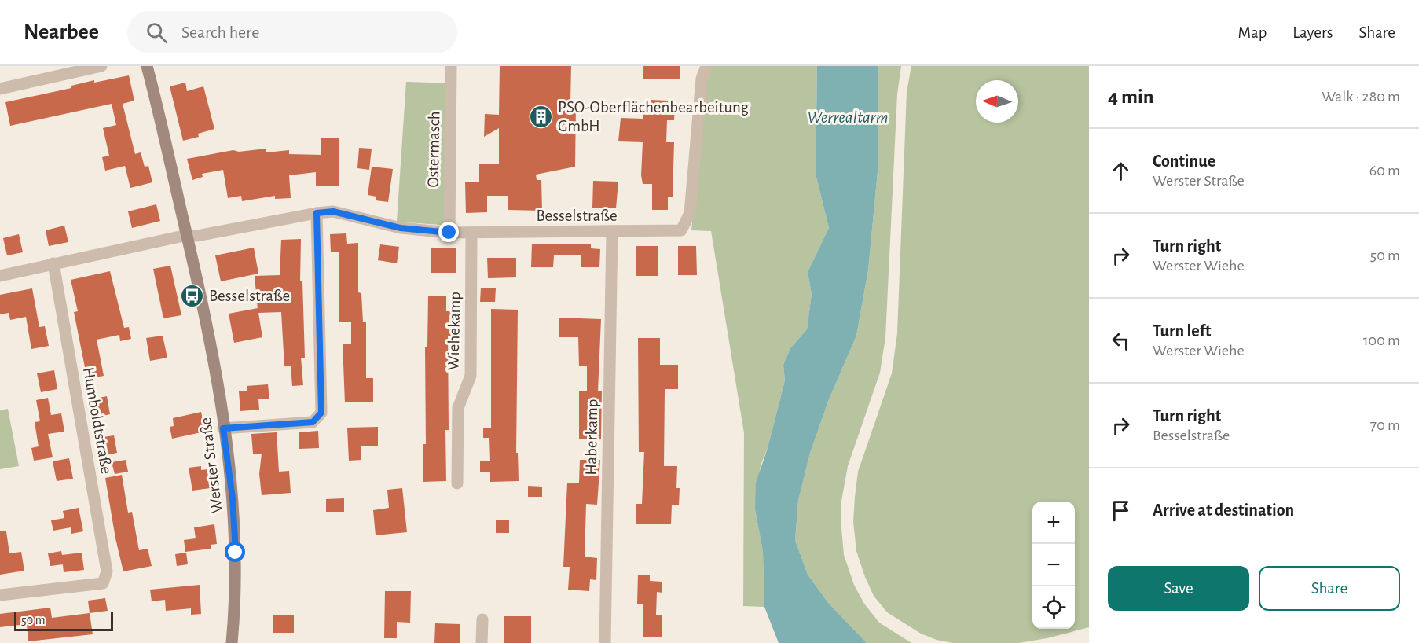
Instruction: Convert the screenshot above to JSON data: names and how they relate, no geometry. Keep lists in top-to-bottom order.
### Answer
{
  "streets": {
    "main road": ["Werster Straße"],
    "street": [
      "Ostermasch",
      "Besselstraße",
      "Wiehekamp",
      "Humboldtstraße",
      "Haberkamp"
    ]
  },
  "crossings": [
    ["Ostermasch", "Besselstraße"],
    ["Besselstraße", "Wiehekamp"],
    ["Besselstraße", "Humboldtstraße"],
    ["Besselstraße", "Haberkamp"],
    ["Besselstraße", "Werster Straße"]
  ],
  "water": ["Werrealtarm"],
  "places": {
    "building": ["PSO-Oberflächenbearbeitung GmbH"],
    "bus stop": ["Besselstraße"]
  },
  "scale_bar": "50 m",
  "north": "left",
  "page": {
    "header": "Nearbee",
    "search": "Search here",
    "nav": ["Map", "Layers", "Share"],
    "heading": ["4 min", "Walk · 280 m"],
    "list": [
      ["Continue", "Werster Straße", "60 m"],
      ["Turn right", "Werster Wiehe", "50 m"],
      ["Turn left", "Werster Wiehe", "100 m"],
      ["Turn right", "Besselstraße", "70 m"],
      "Arrive at destination"
    ],
    "map_buttons": ["+", "−"],
    "buttons": ["Save", "Share"],
    "scale": "50 m"
  }
}
